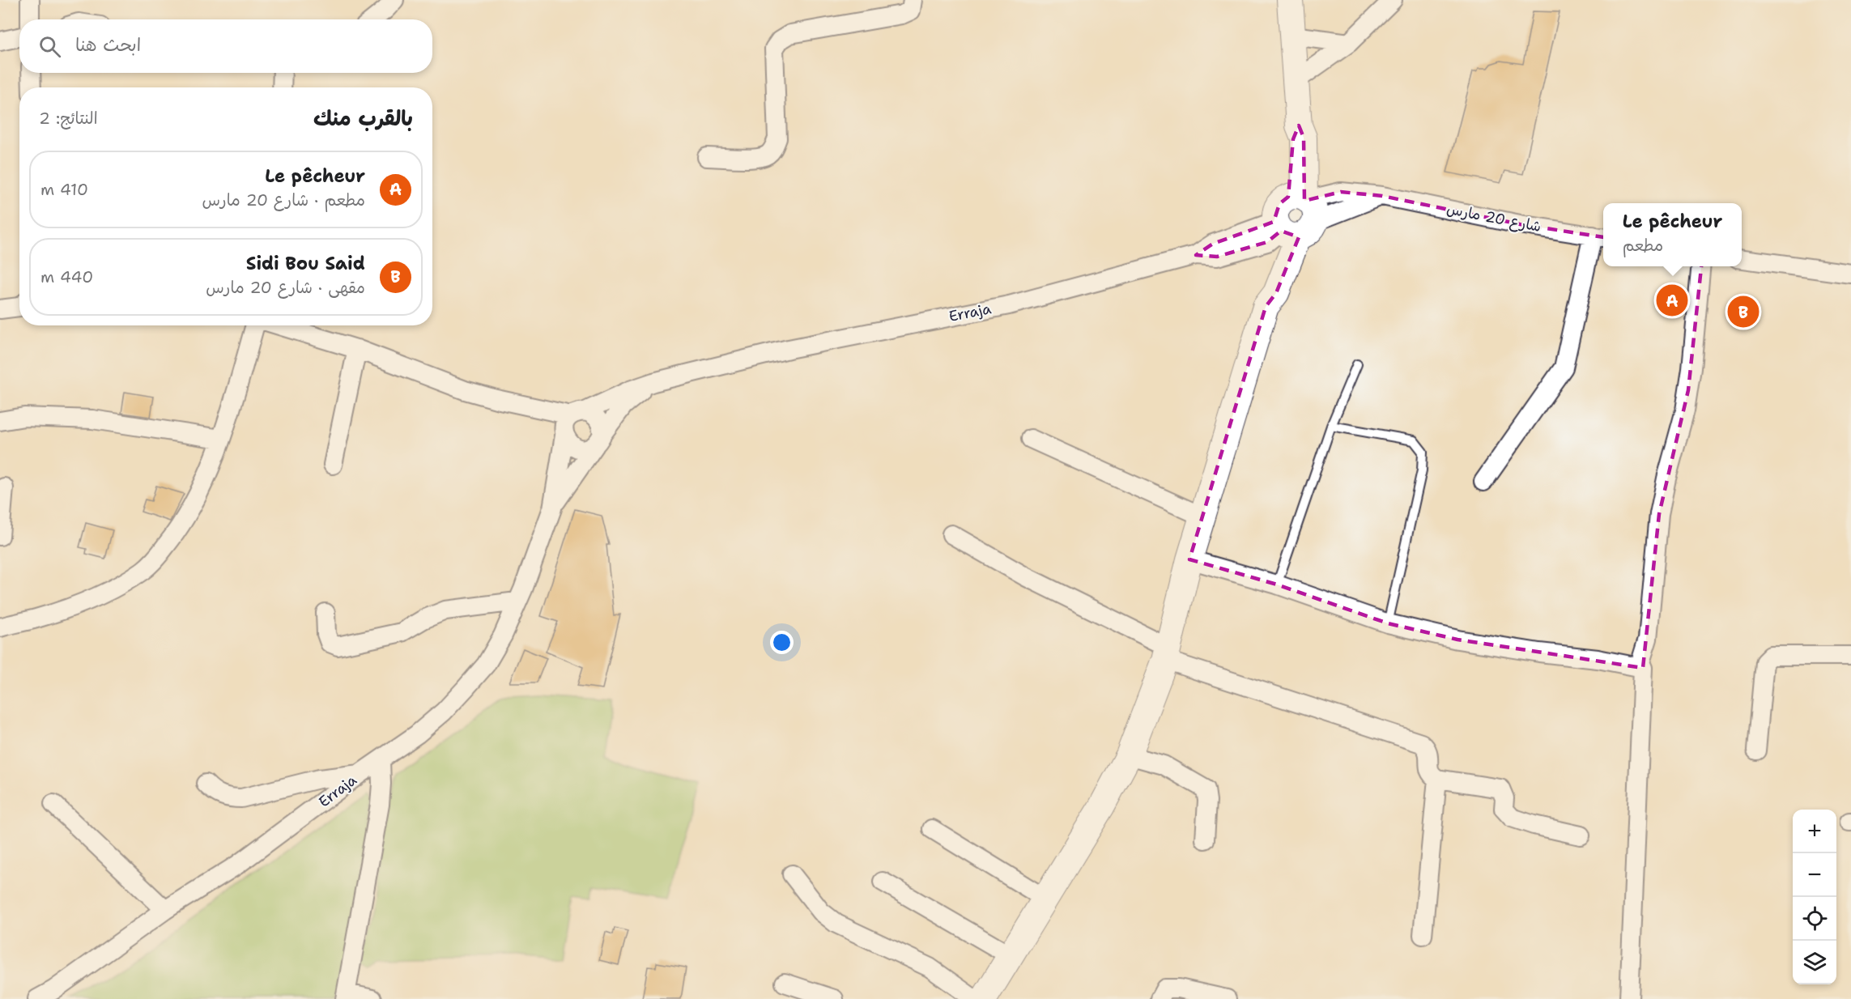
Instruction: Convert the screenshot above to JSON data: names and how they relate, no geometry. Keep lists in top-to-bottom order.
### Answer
{
  "streets": {
    "street": ["شارع 20 مارس", "Erraja"]
  },
  "crossings": [
    ["شارع 20 مارس", "Erraja"]
  ],
  "page": {
    "search": "ابحث هنا",
    "heading": ["بالقرب منك", "النتائج: 2"],
    "list": [
      {
        "mark": "A",
        "name": "Le pêcheur",
        "note": "مطعم · شارع 20 مارس",
        "value": "410 m"
      },
      {
        "mark": "B",
        "name": "Sidi Bou Said",
        "note": "مقهى · شارع 20 مارس",
        "value": "440 m"
      }
    ],
    "popup": ["Le pêcheur", "مطعم"],
    "pins": ["A", "B"],
    "map_buttons": ["+", "−"]
  }
}
